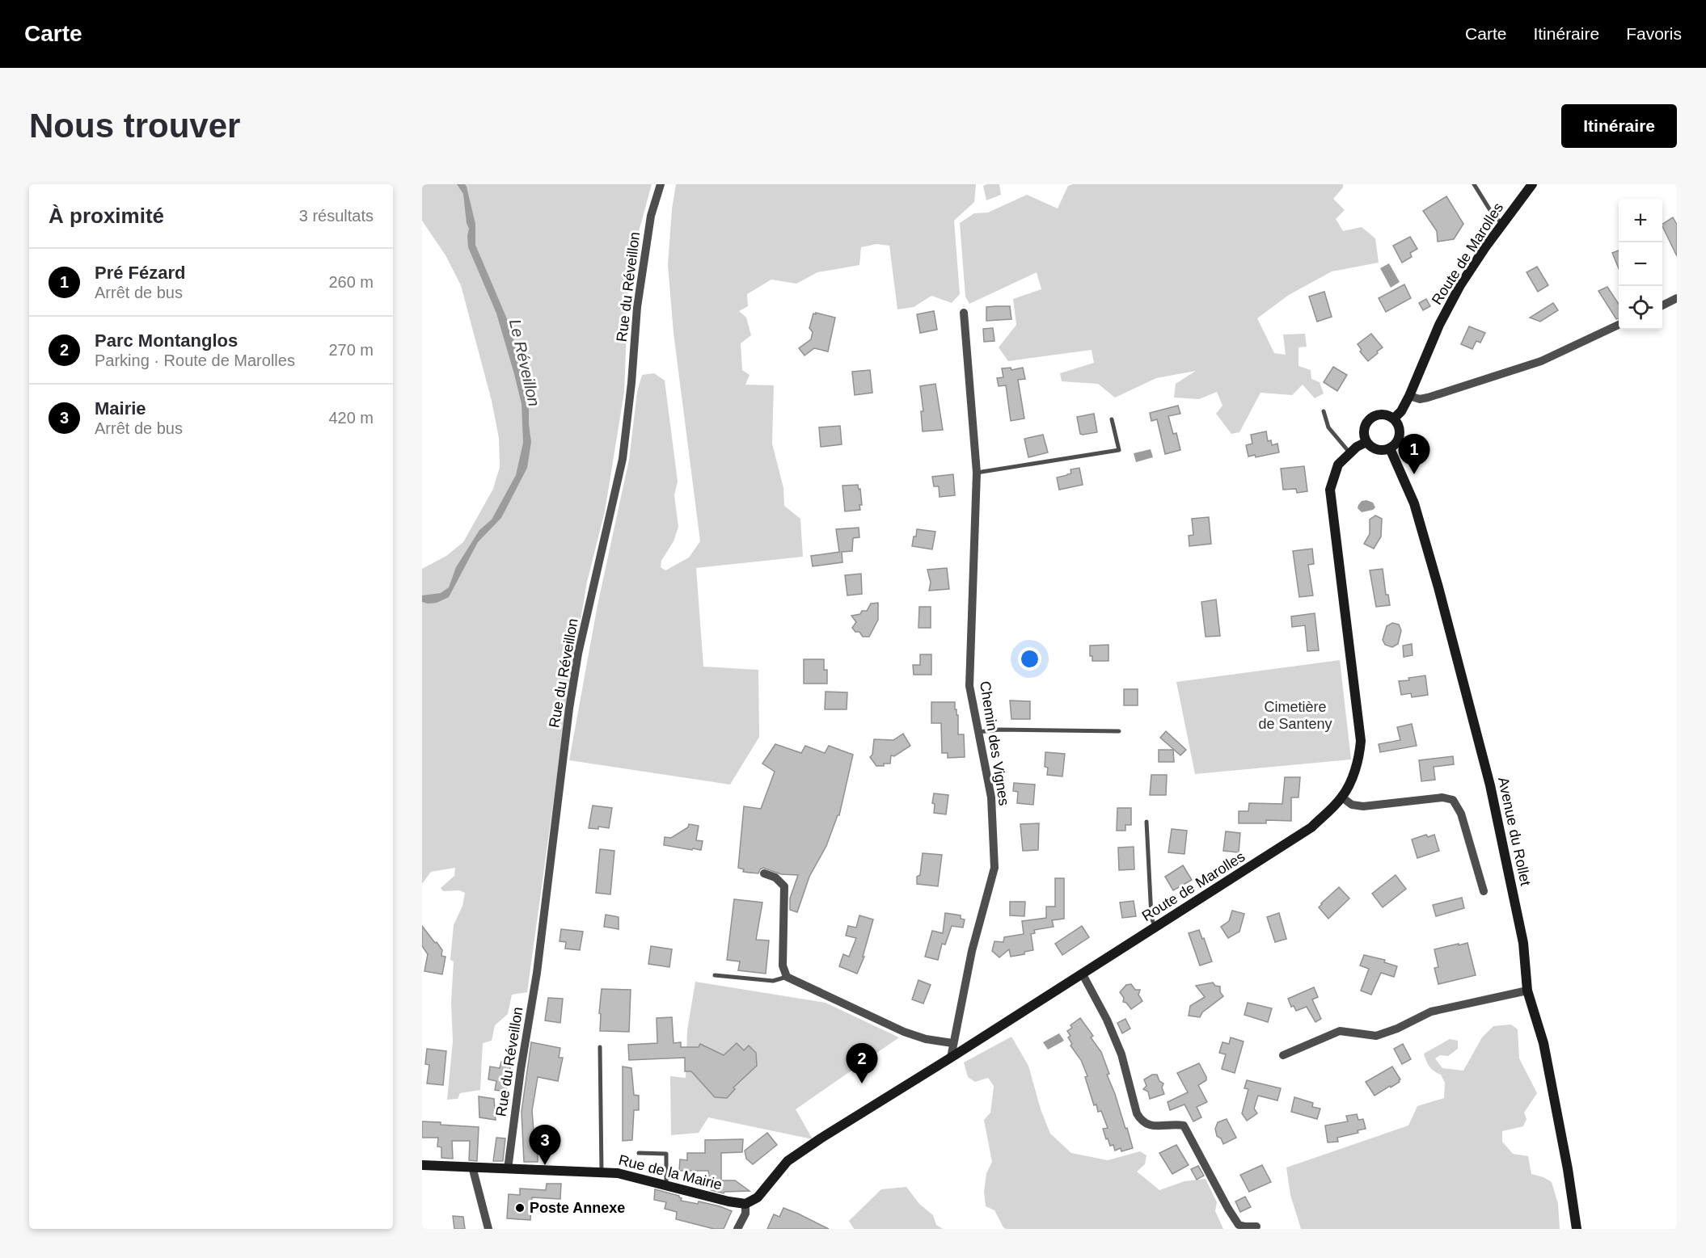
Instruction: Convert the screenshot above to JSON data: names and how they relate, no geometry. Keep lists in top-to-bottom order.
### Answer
{
  "streets": {
    "street": [
      "Route de Marolles",
      "Rue du Réveillon",
      "Chemin des Vignes",
      "Avenue du Rollet",
      "Rue de la Mairie"
    ]
  },
  "crossings": [
    ["Route de Marolles", "Chemin des Vignes"],
    ["Route de Marolles", "Avenue du Rollet"],
    ["Route de Marolles", "Rue de la Mairie"],
    ["Rue du Réveillon", "Rue de la Mairie"]
  ],
  "water": ["Le Réveillon"],
  "parks": ["Cimetière de Santeny"],
  "places": ["Poste Annexe"],
  "page": {
    "header": "Carte",
    "nav": ["Carte", "Itinéraire", "Favoris"],
    "buttons": "Itinéraire",
    "title": "Nous trouver",
    "heading": ["À proximité", "3 résultats"],
    "map_buttons": ["+", "−"],
    "list": [
      {
        "mark": "1",
        "name": "Pré Fézard",
        "note": "Arrêt de bus",
        "value": "260 m"
      },
      {
        "mark": "2",
        "name": "Parc Montanglos",
        "note": "Parking · Route de Marolles",
        "value": "270 m"
      },
      {
        "mark": "3",
        "name": "Mairie",
        "note": "Arrêt de bus",
        "value": "420 m"
      }
    ],
    "pins": ["1", "2", "3"]
  }
}
